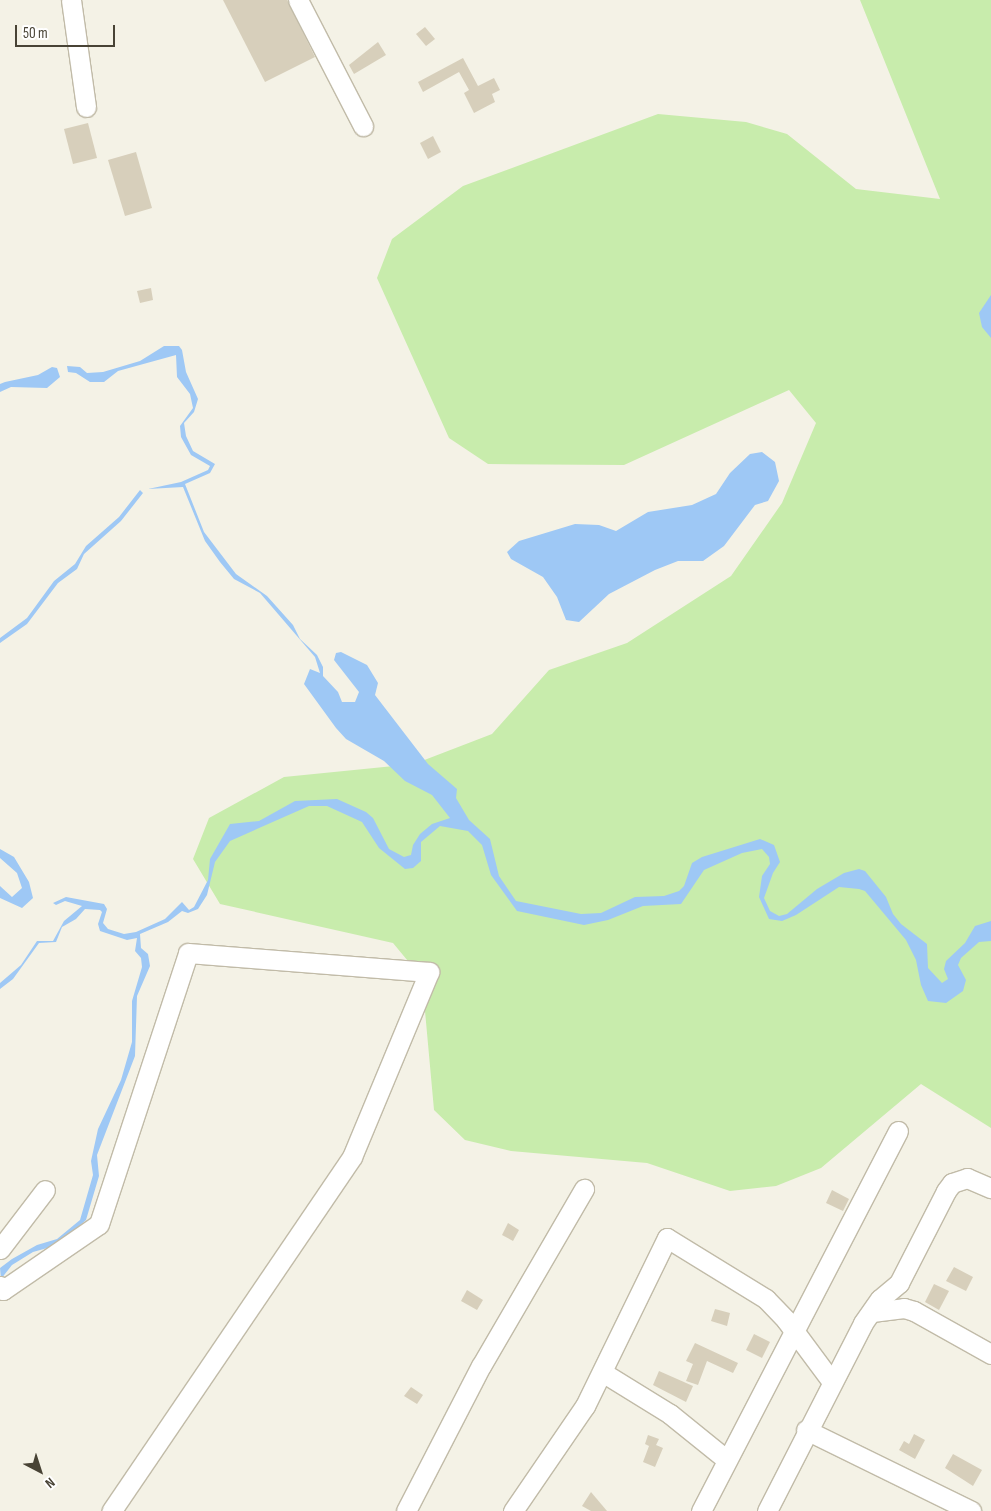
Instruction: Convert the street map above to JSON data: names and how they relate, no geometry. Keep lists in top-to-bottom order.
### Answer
{
  "scale_bar": "50 m",
  "north": "bottom right"
}
